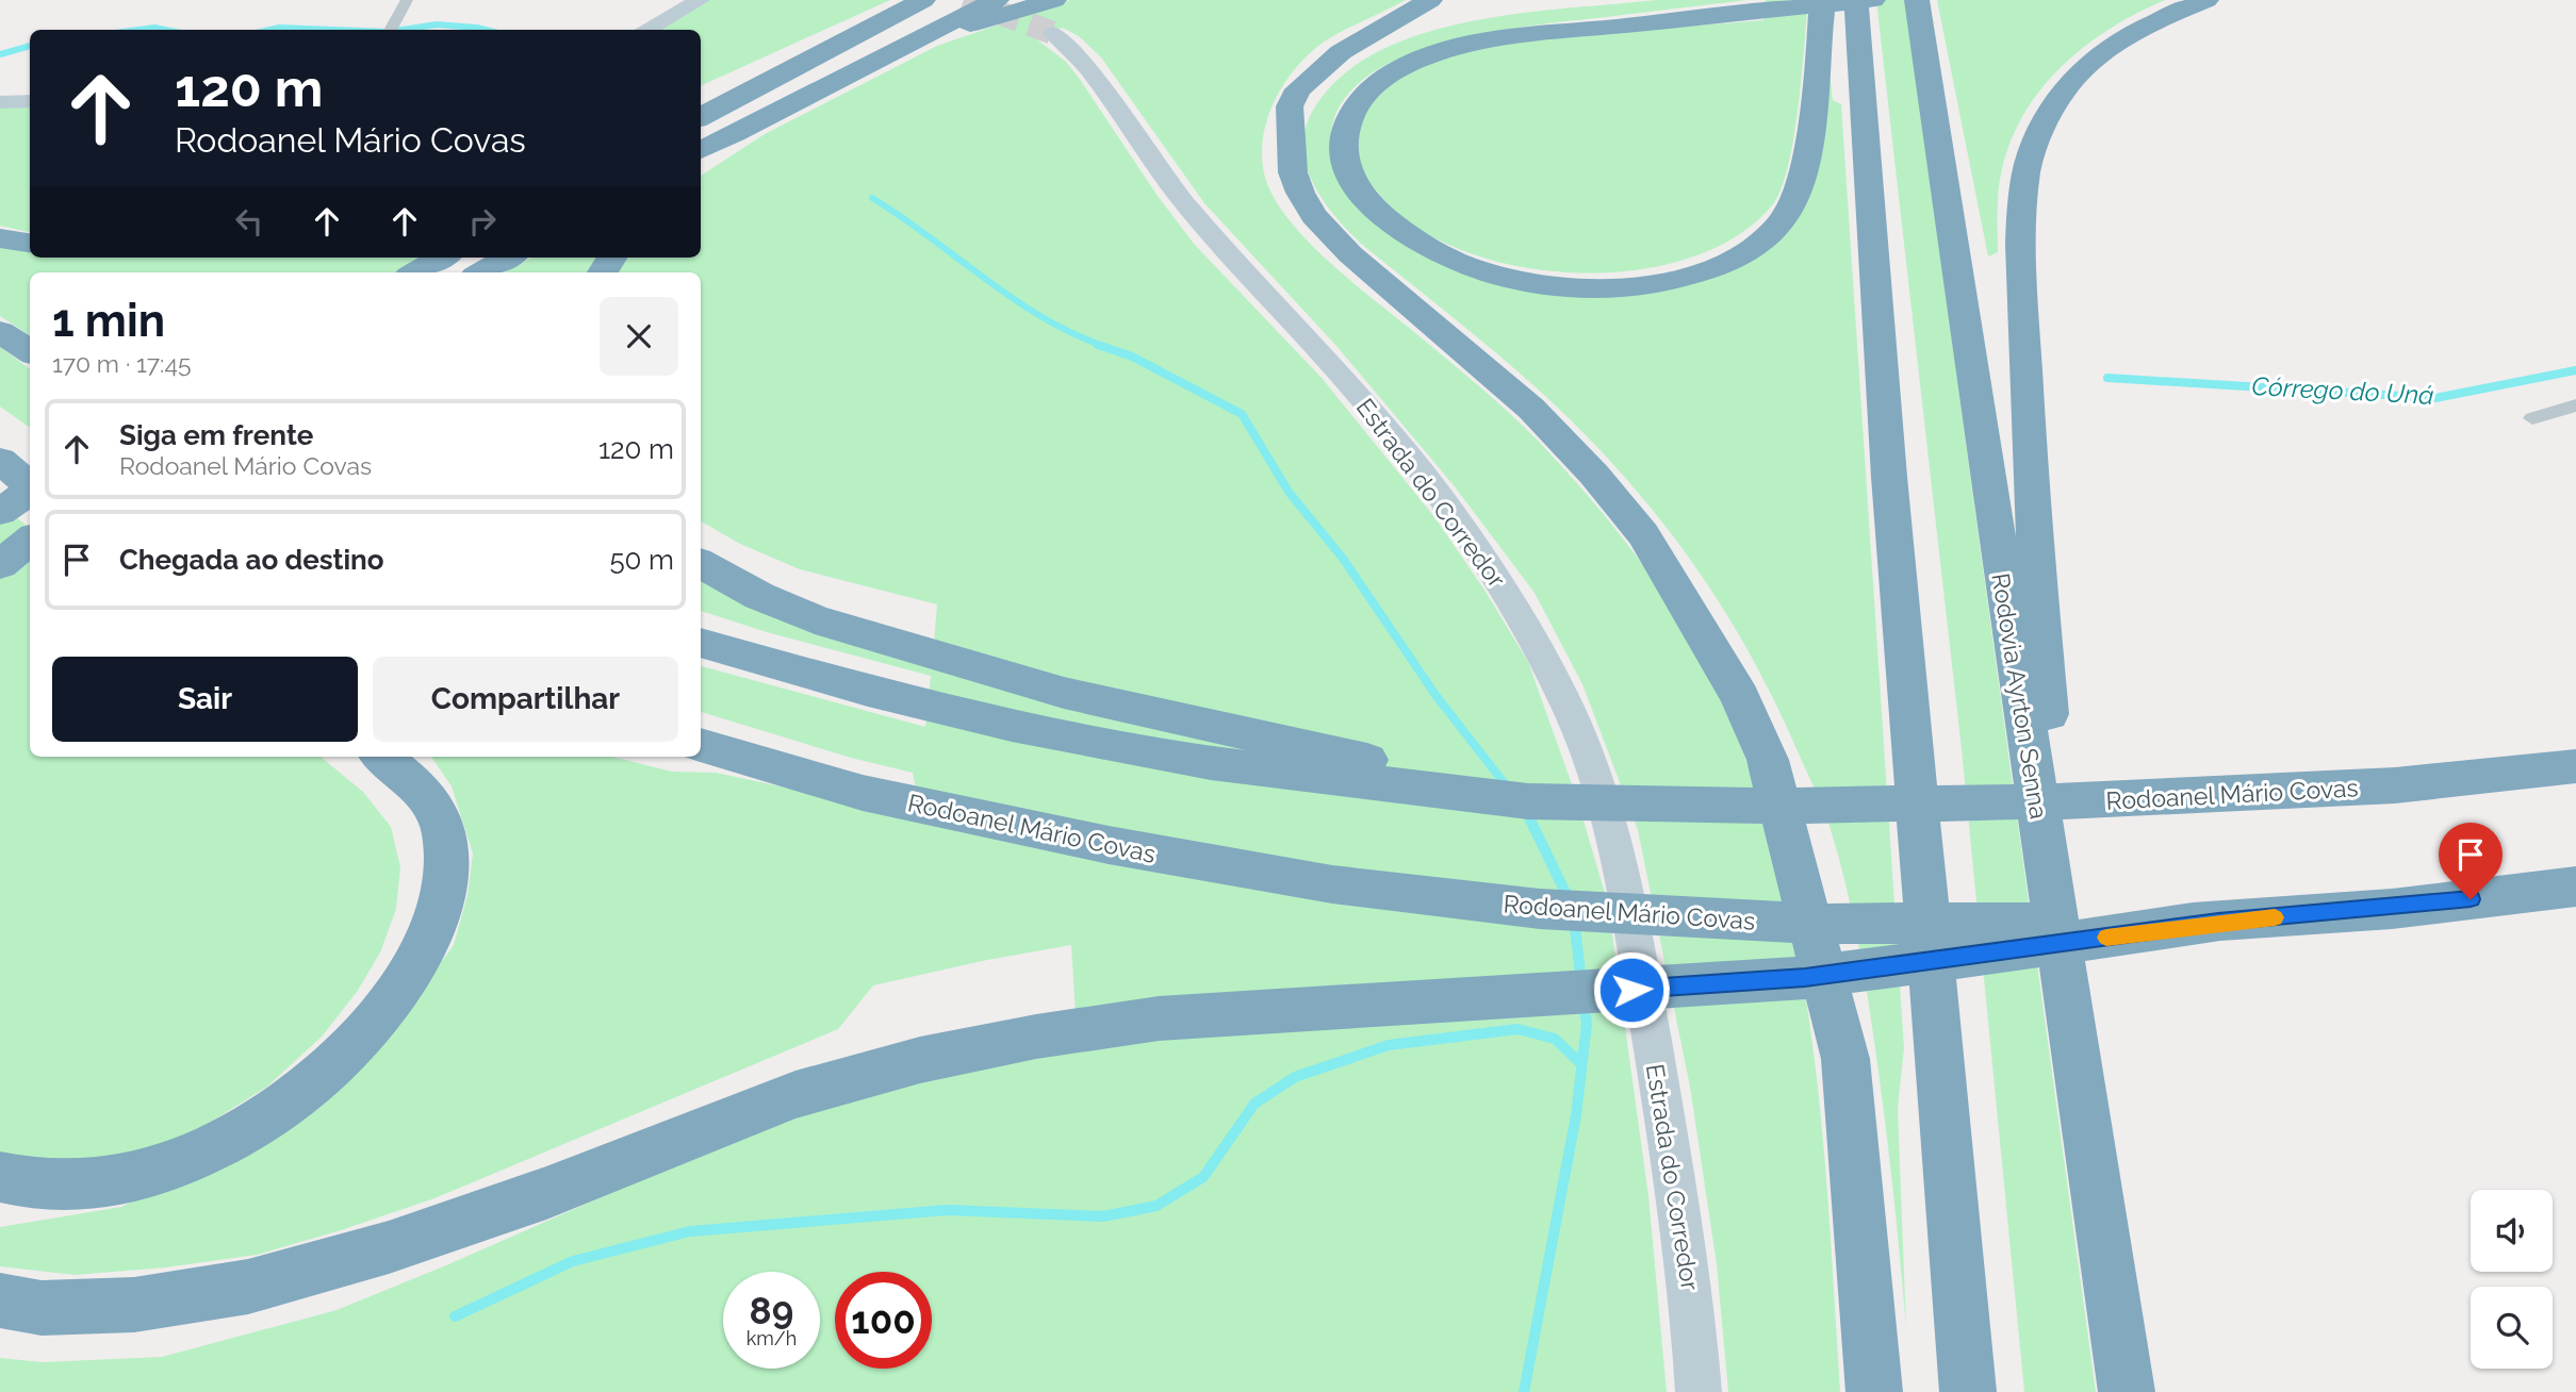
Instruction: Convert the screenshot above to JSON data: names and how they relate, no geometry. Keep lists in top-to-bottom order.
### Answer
{
  "streets": {
    "highway": ["Rodovia Ayrton Senna", "Rodoanel Mário Covas"],
    "street": ["Estrada do Corredor"]
  },
  "water": ["Córrego do Uná"],
  "page": {
    "turn": ["120 m", "Rodoanel Mário Covas"],
    "heading": ["1 min", "170 m · 17:45"],
    "list": [
      {
        "name": "Siga em frente",
        "note": "Rodoanel Mário Covas",
        "value": "120 m"
      },
      {
        "name": "Chegada ao destino",
        "value": "50 m"
      }
    ],
    "buttons": ["Sair", "Compartilhar"],
    "speed": "89 km/h",
    "limit": "100"
  }
}
